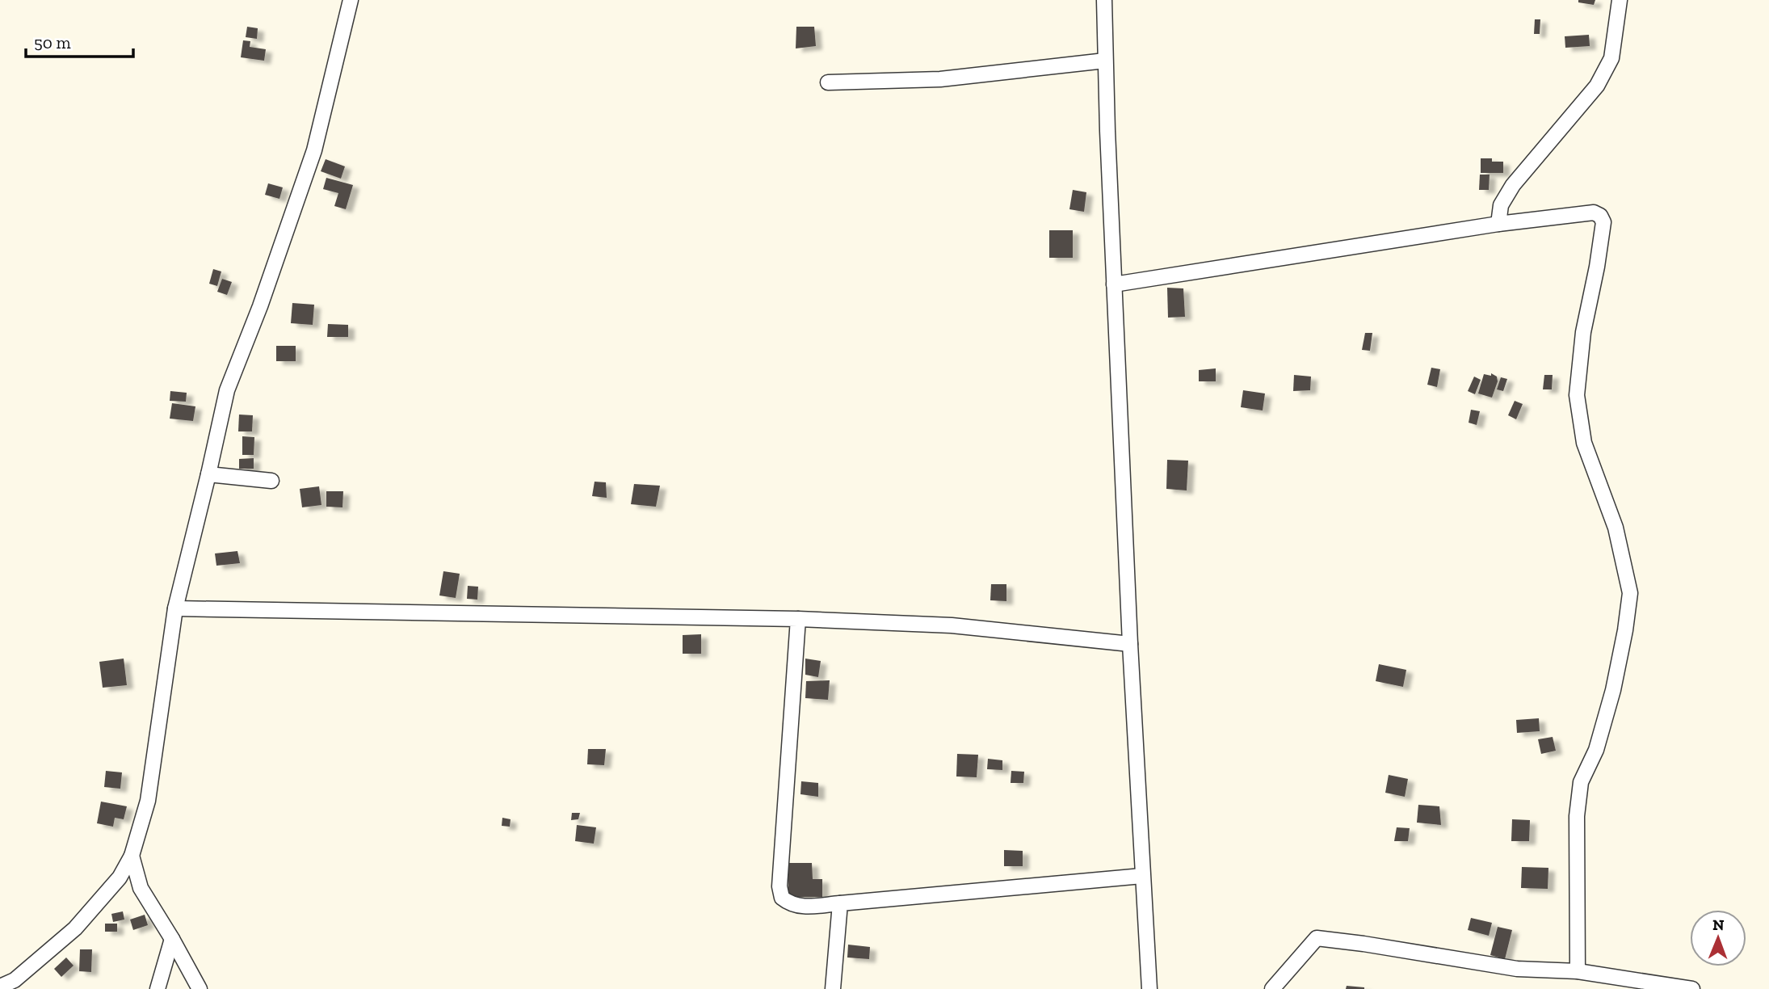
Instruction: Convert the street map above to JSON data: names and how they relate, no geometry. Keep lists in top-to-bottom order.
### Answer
{
  "scale_bar": "50 m",
  "north": "top"
}
